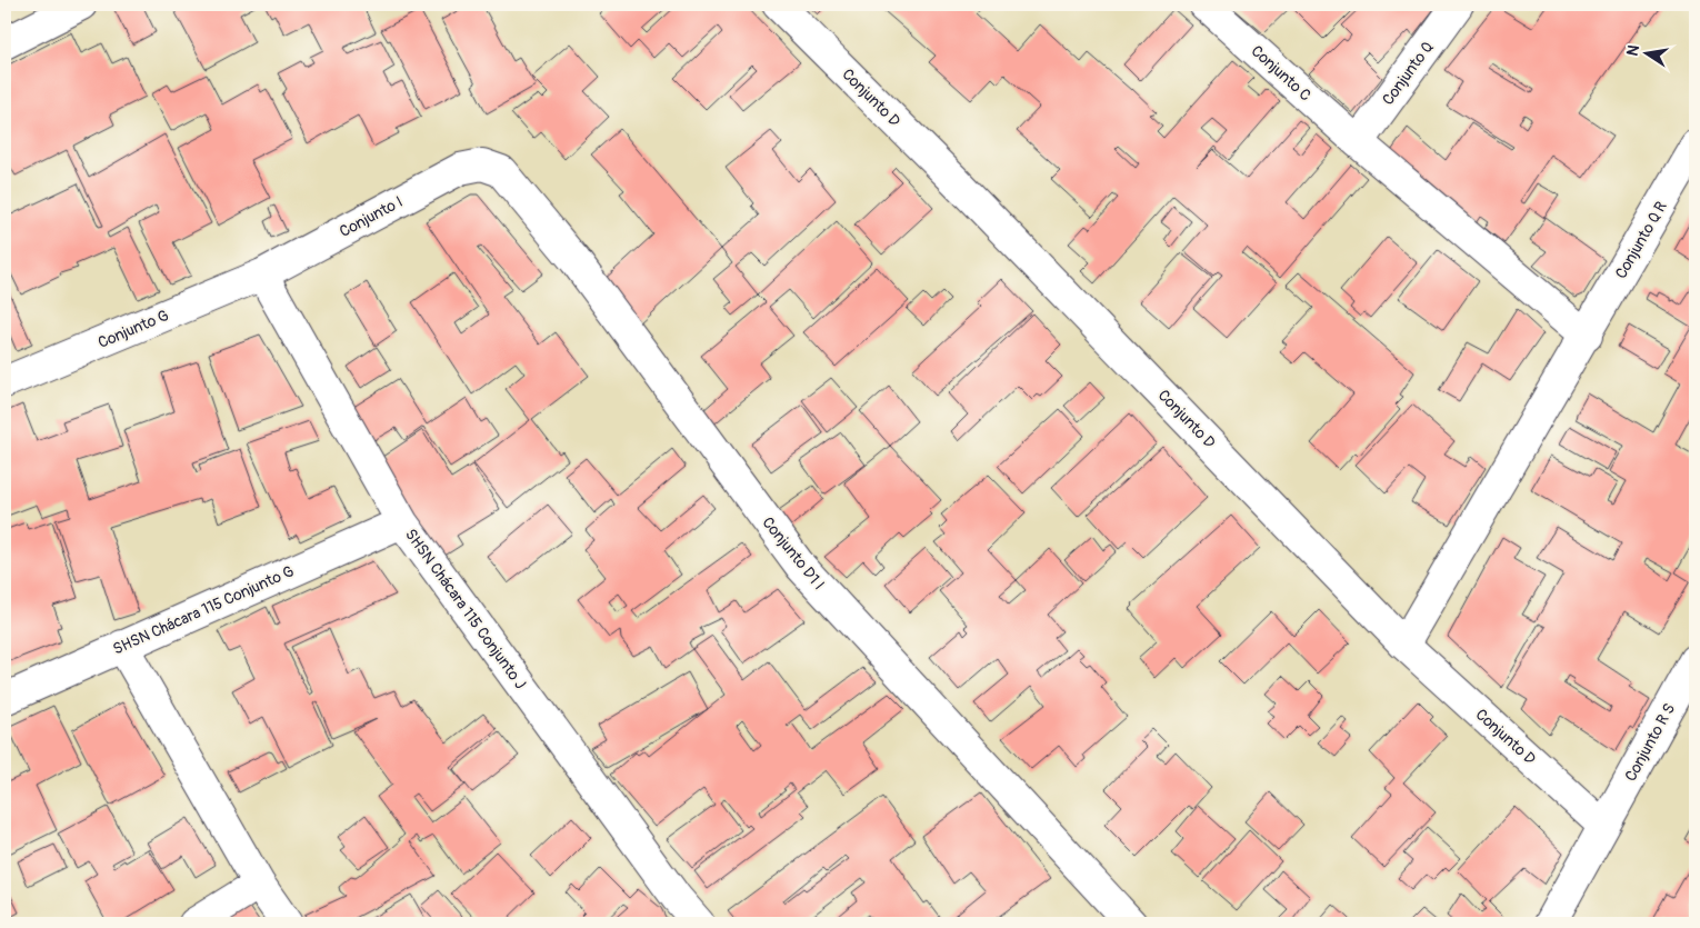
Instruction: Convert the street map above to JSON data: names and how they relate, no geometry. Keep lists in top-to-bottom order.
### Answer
{
  "streets": {
    "street": [
      "Conjunto C",
      "Conjunto Q",
      "Conjunto D",
      "Conjunto I",
      "Conjunto Q R",
      "Conjunto G",
      "Conjunto D1 I",
      "SHSN Chácara 115 Conjunto J",
      "SHSN Chácara 115 Conjunto G",
      "Conjunto R S"
    ]
  },
  "crossings": [
    ["Conjunto C", "Conjunto Q"],
    ["Conjunto C", "Conjunto Q R"],
    ["Conjunto D", "Conjunto Q R"],
    ["Conjunto D", "Conjunto R S"],
    ["Conjunto I", "Conjunto G"],
    ["Conjunto I", "Conjunto D1 I"],
    ["Conjunto I", "SHSN Chácara 115 Conjunto J"],
    ["Conjunto G", "SHSN Chácara 115 Conjunto J"],
    ["SHSN Chácara 115 Conjunto J", "SHSN Chácara 115 Conjunto G"]
  ],
  "north": "left"
}
